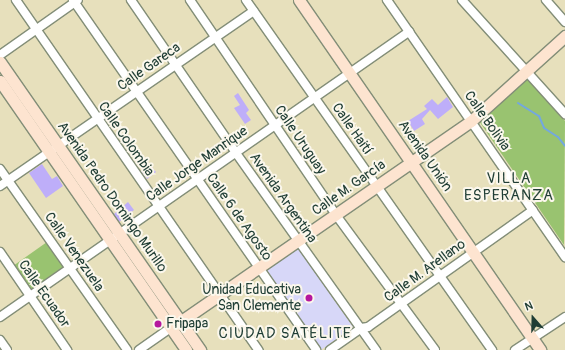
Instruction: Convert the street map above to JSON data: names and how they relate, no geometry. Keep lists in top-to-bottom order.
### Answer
{
  "streets": {
    "street": [
      "Calle Gareca",
      "Calle Bolivia",
      "Calle Haití",
      "Calle Colombia",
      "Calle Uruguay",
      "Avenida Unión",
      "Calle Jorge Manrique",
      "Calle M. García",
      "Avenida Pedro Domingo Murillo",
      "Avenida Argentina",
      "Calle 6 de Agosto",
      "Calle Venezuela",
      "Calle M. Arellano",
      "Calle Ecuador"
    ]
  },
  "crossings": [
    ["Calle Gareca", "Calle Haití"],
    ["Calle Gareca", "Calle Colombia"],
    ["Calle Gareca", "Calle Uruguay"],
    ["Calle Gareca", "Avenida Pedro Domingo Murillo"],
    ["Calle Gareca", "Avenida Argentina"],
    ["Calle Gareca", "Calle 6 de Agosto"],
    ["Calle Gareca", "Calle Venezuela"],
    ["Calle Bolivia", "Calle Jorge Manrique"],
    ["Calle Bolivia", "Calle M. García"],
    ["Calle Bolivia", "Calle M. Arellano"],
    ["Calle Haití", "Calle Jorge Manrique"],
    ["Calle Haití", "Calle M. García"],
    ["Calle Haití", "Calle M. Arellano"],
    ["Calle Colombia", "Calle Jorge Manrique"],
    ["Calle Colombia", "Calle M. García"],
    ["Calle Uruguay", "Calle Jorge Manrique"],
    ["Calle Uruguay", "Calle M. García"],
    ["Calle Uruguay", "Calle M. Arellano"],
    ["Avenida Unión", "Calle Jorge Manrique"],
    ["Avenida Unión", "Calle M. García"],
    ["Avenida Unión", "Calle M. Arellano"],
    ["Calle Jorge Manrique", "Avenida Pedro Domingo Murillo"],
    ["Calle Jorge Manrique", "Avenida Argentina"],
    ["Calle Jorge Manrique", "Calle 6 de Agosto"],
    ["Calle Jorge Manrique", "Calle Venezuela"],
    ["Calle Jorge Manrique", "Calle Ecuador"],
    ["Calle M. García", "Avenida Pedro Domingo Murillo"],
    ["Calle M. García", "Avenida Argentina"],
    ["Calle M. García", "Calle 6 de Agosto"],
    ["Avenida Argentina", "Calle M. Arellano"]
  ],
  "districts": ["VILLA ESPERANZA", "CIUDAD SATÉLITE"],
  "places": ["Unidad Educativa San Clemente", "Fripapa"],
  "north": "top"
}
